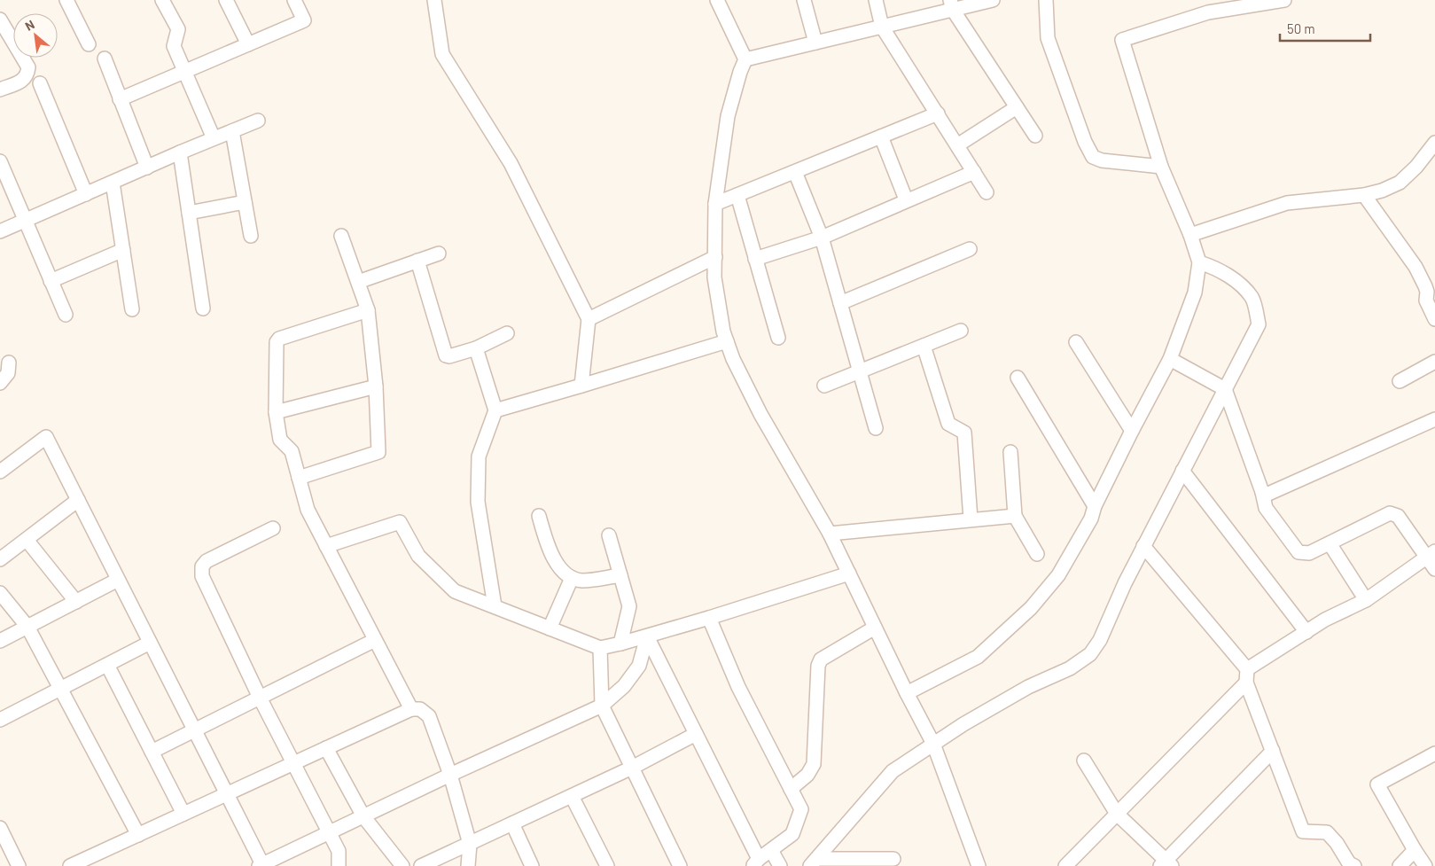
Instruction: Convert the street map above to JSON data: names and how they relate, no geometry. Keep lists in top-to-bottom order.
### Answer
{
  "scale_bar": "50 m",
  "north": "top left"
}
